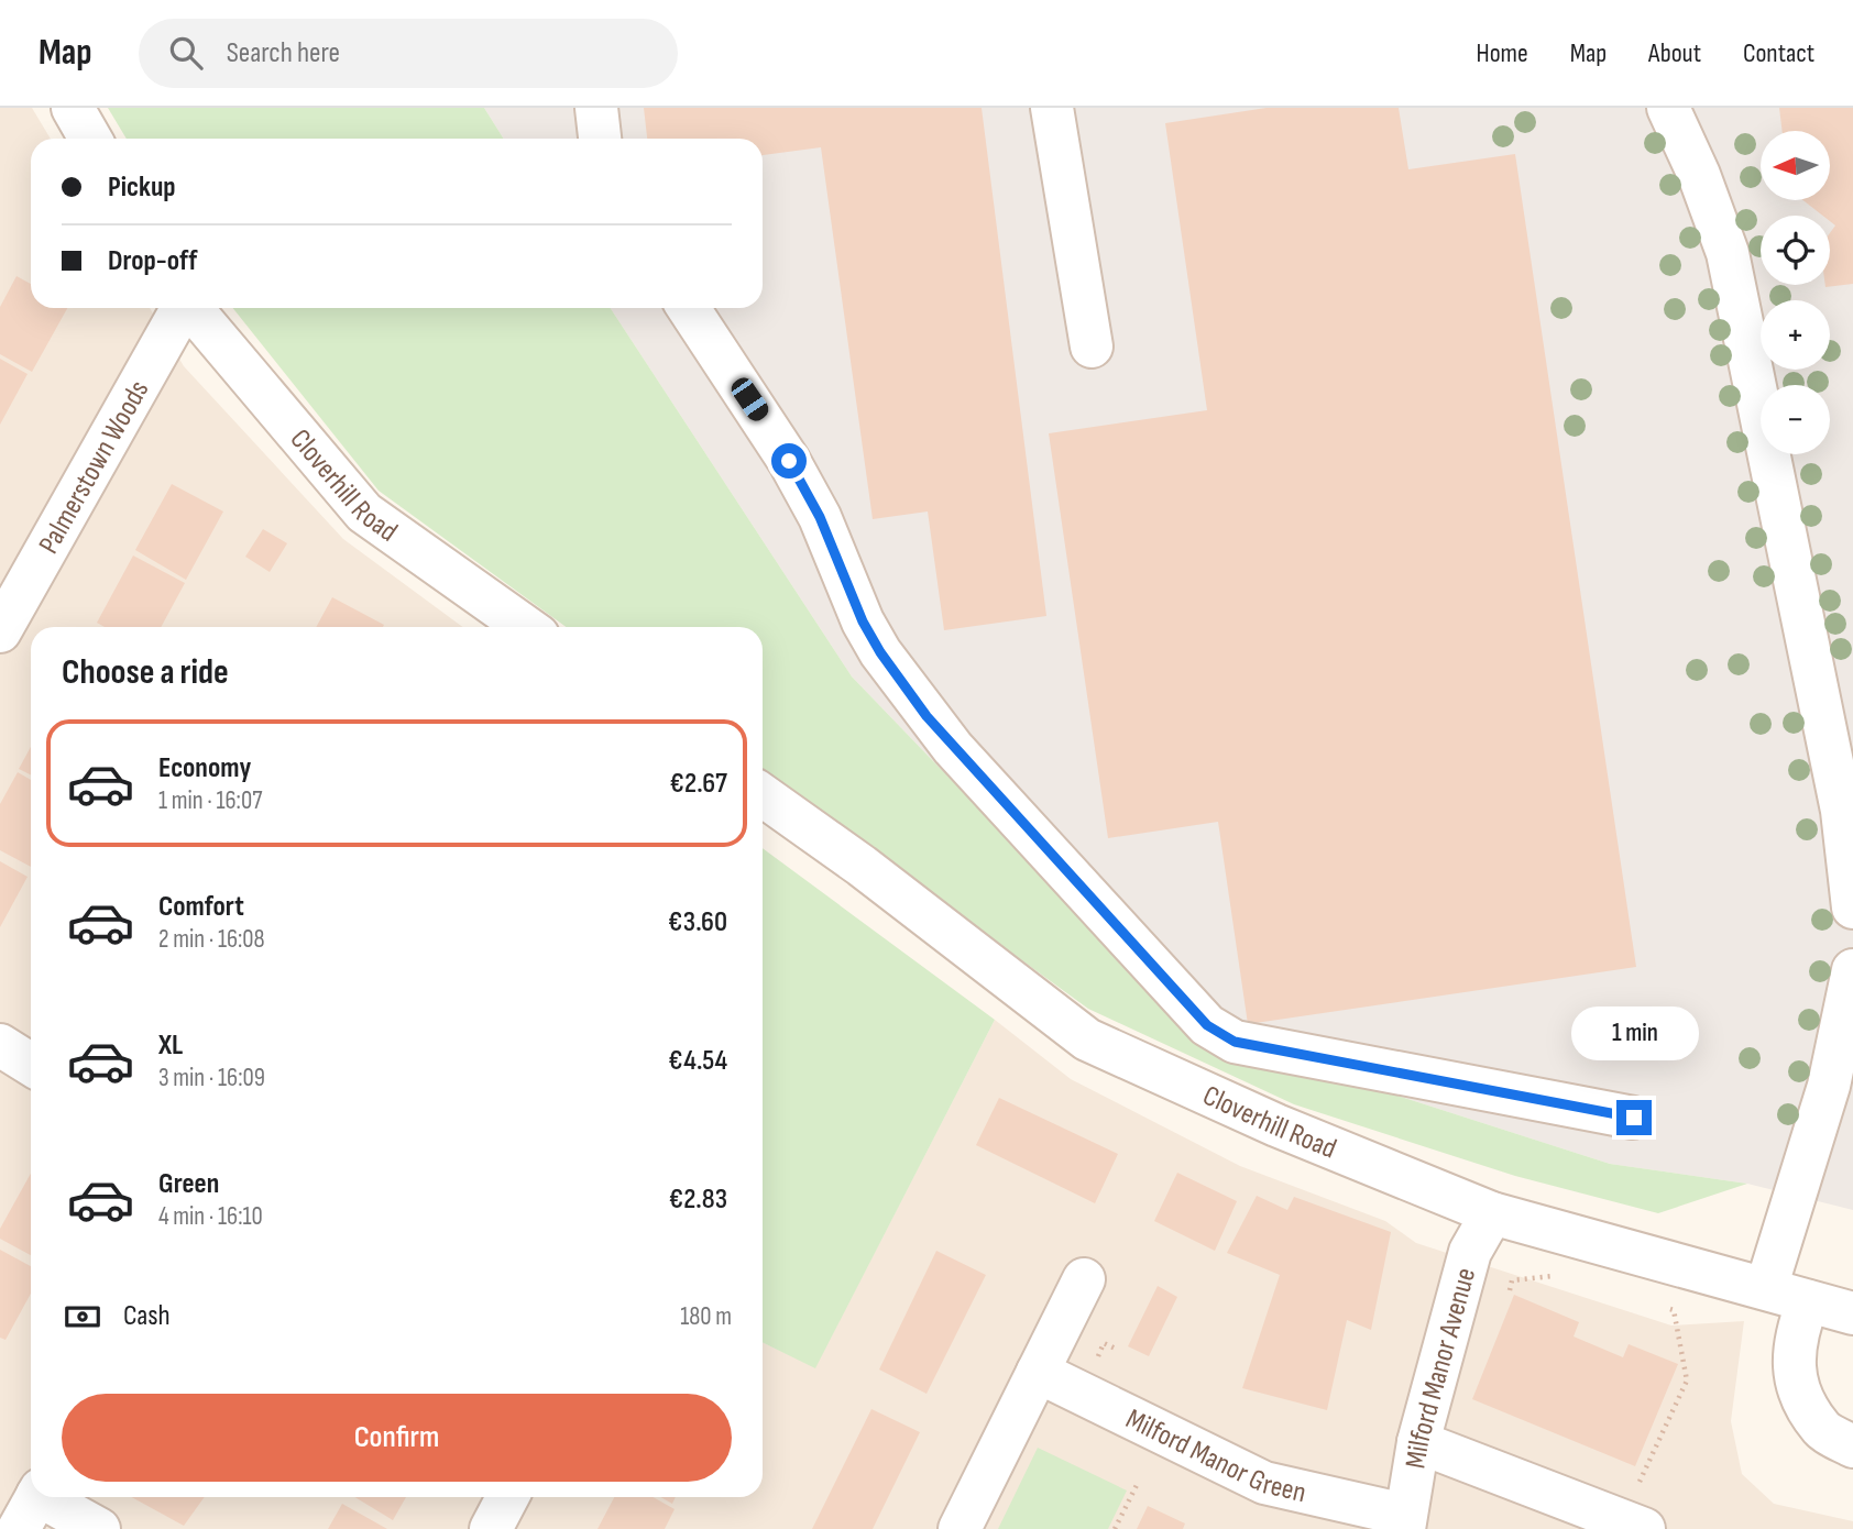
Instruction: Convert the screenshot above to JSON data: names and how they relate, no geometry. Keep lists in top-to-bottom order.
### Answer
{
  "streets": {
    "street": [
      "Palmerstown Woods",
      "Cloverhill Road",
      "Milford Manor Avenue",
      "Milford Manor Green"
    ]
  },
  "crossings": [
    ["Cloverhill Road", "Milford Manor Avenue"],
    ["Milford Manor Avenue", "Milford Manor Green"]
  ],
  "north": "left",
  "page": {
    "header": "Map",
    "search": "Search here",
    "nav": [
      "Home",
      "Map",
      "About",
      "Contact"
    ],
    "map_buttons": ["+", "−"],
    "banner": ["Pickup", "Drop-off"],
    "heading": "Choose a ride",
    "list": [
      {
        "name": "Economy",
        "note": "1 min · 16:07",
        "value": "€2.67"
      },
      {
        "name": "Comfort",
        "note": "2 min · 16:08",
        "value": "€3.60"
      },
      {
        "name": "XL",
        "note": "3 min · 16:09",
        "value": "€4.54"
      },
      {
        "name": "Green",
        "note": "4 min · 16:10",
        "value": "€2.83"
      }
    ],
    "bubble": "1 min",
    "pay": ["Cash", "180 m"],
    "buttons": "Confirm"
  }
}
